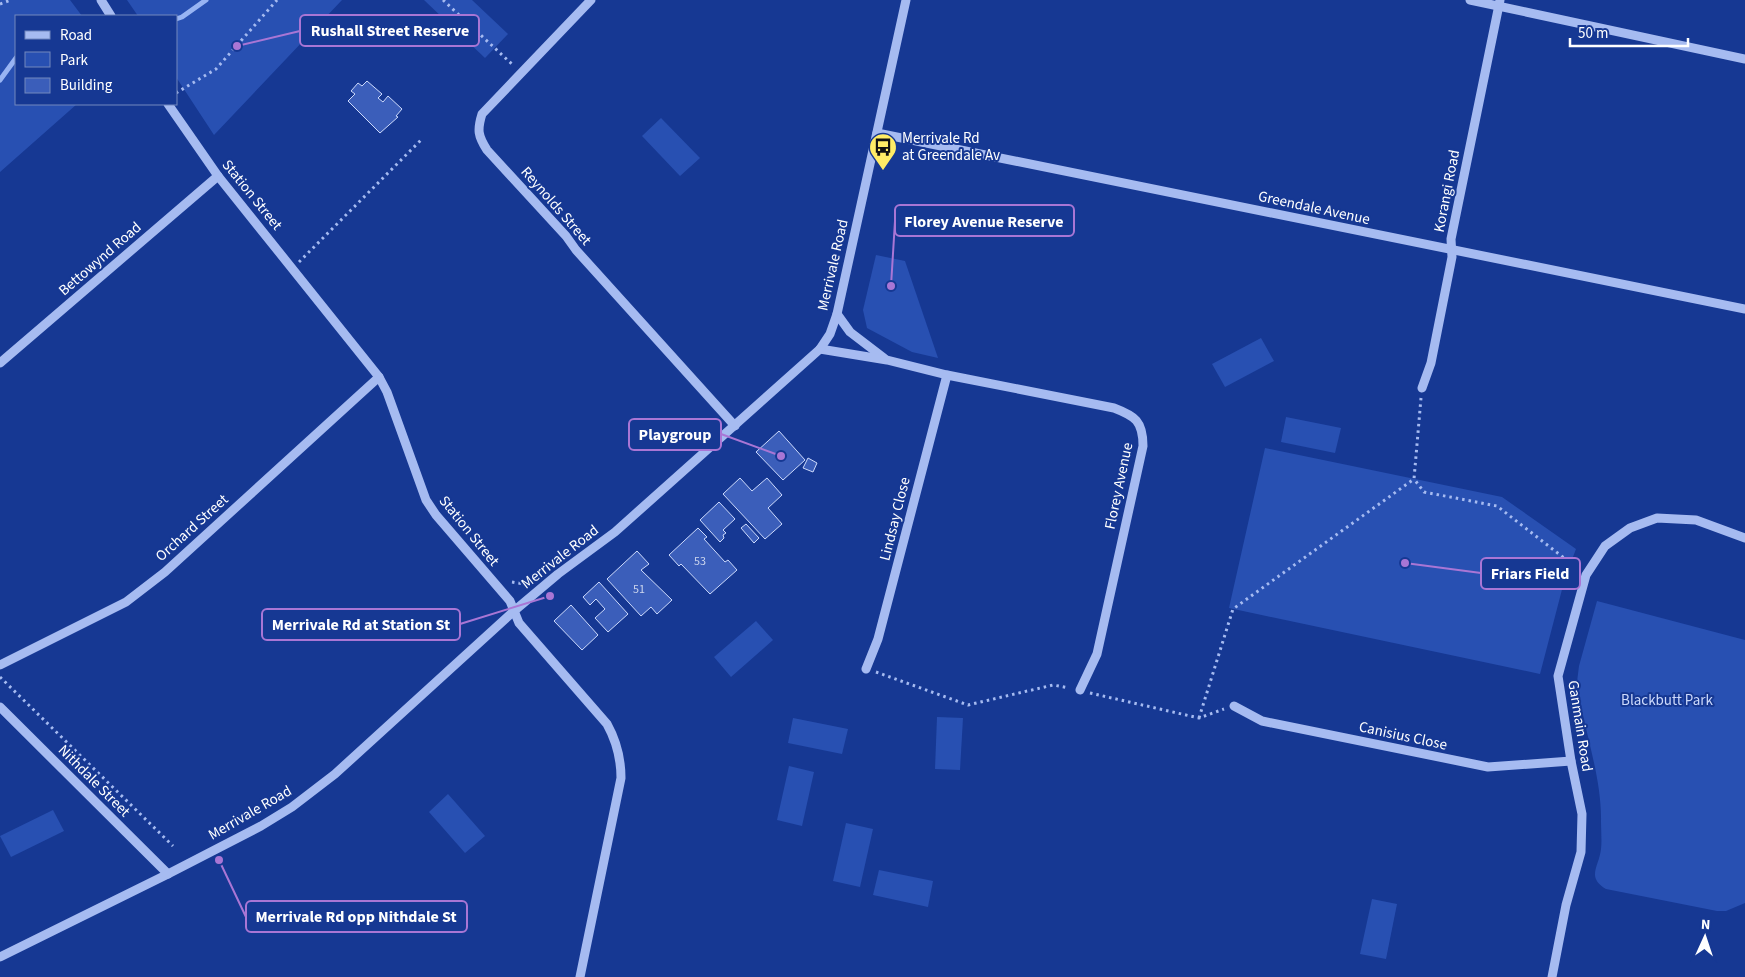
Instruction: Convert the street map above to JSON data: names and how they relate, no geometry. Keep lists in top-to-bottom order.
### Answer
{
  "streets": {
    "street": [
      "Korangi Road",
      "Station Street",
      "Reynolds Street",
      "Greendale Avenue",
      "Bettowynd Road",
      "Merrivale Road",
      "Florey Avenue",
      "Lindsay Close",
      "Orchard Street",
      "Ganmain Road",
      "Canisius Close",
      "Nithdale Street"
    ]
  },
  "crossings": [
    ["Korangi Road", "Greendale Avenue"],
    ["Station Street", "Bettowynd Road"],
    ["Station Street", "Merrivale Road"],
    ["Station Street", "Orchard Street"],
    ["Reynolds Street", "Merrivale Road"],
    ["Greendale Avenue", "Merrivale Road"],
    ["Merrivale Road", "Florey Avenue"],
    ["Merrivale Road", "Nithdale Street"],
    ["Florey Avenue", "Lindsay Close"],
    ["Ganmain Road", "Canisius Close"]
  ],
  "parks": ["Blackbutt Park"],
  "places": {
    "other": [
      "Rushall Street Reserve",
      "Florey Avenue Reserve",
      "Playgroup",
      "Friars Field",
      "Merrivale Rd at Station St",
      "Merrivale Rd opp Nithdale St"
    ],
    "bus stop": ["Merrivale Rd at Greendale Av"]
  },
  "house_numbers": ["53", "51"],
  "legend": ["Road", "Park", "Building"],
  "scale_bar": "50 m",
  "north": "top"
}
